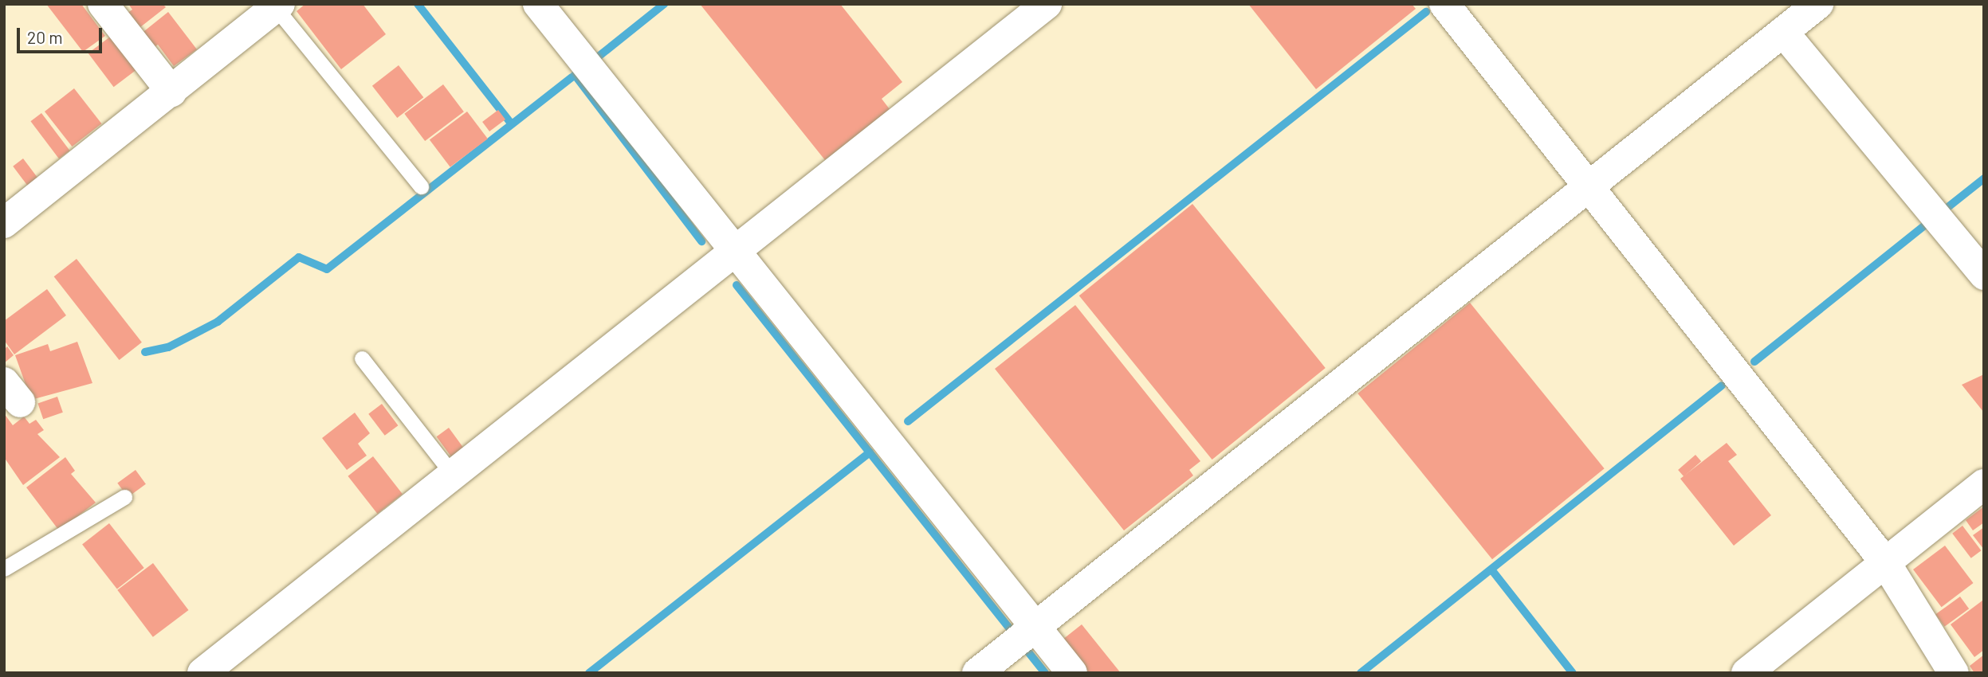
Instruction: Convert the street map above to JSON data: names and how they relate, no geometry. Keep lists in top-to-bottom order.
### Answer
{
  "scale_bar": "20 m"
}
